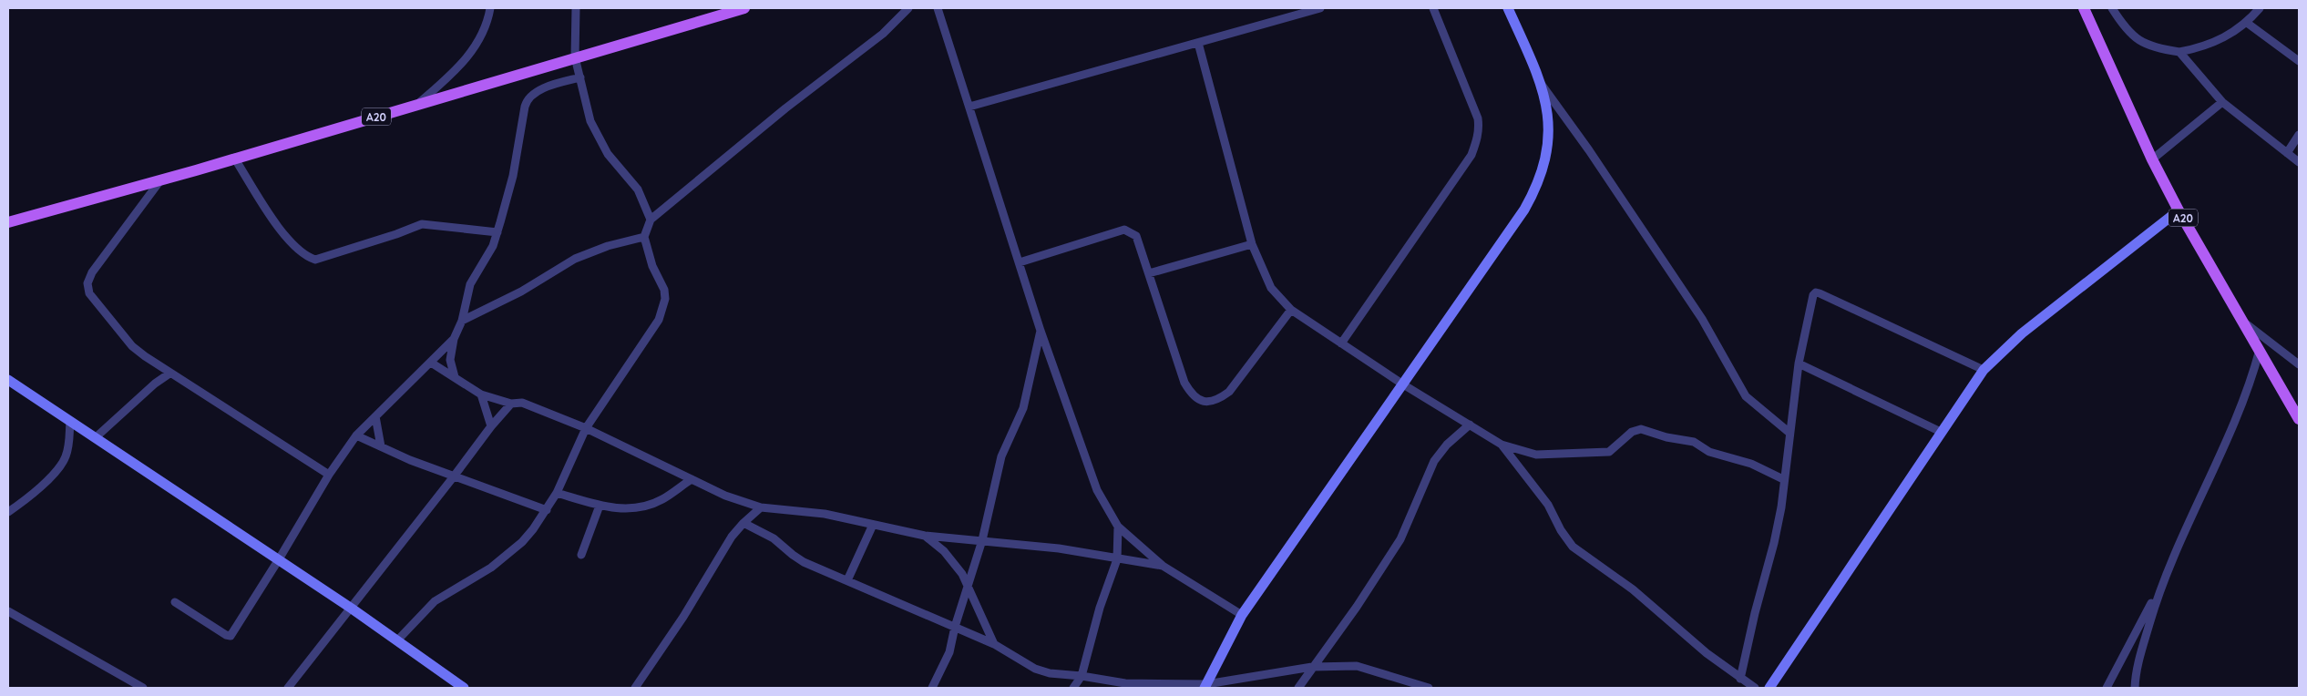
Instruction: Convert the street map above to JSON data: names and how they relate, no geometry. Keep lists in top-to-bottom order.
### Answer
{
  "streets": {
    "main road": ["A20"]
  }
}
